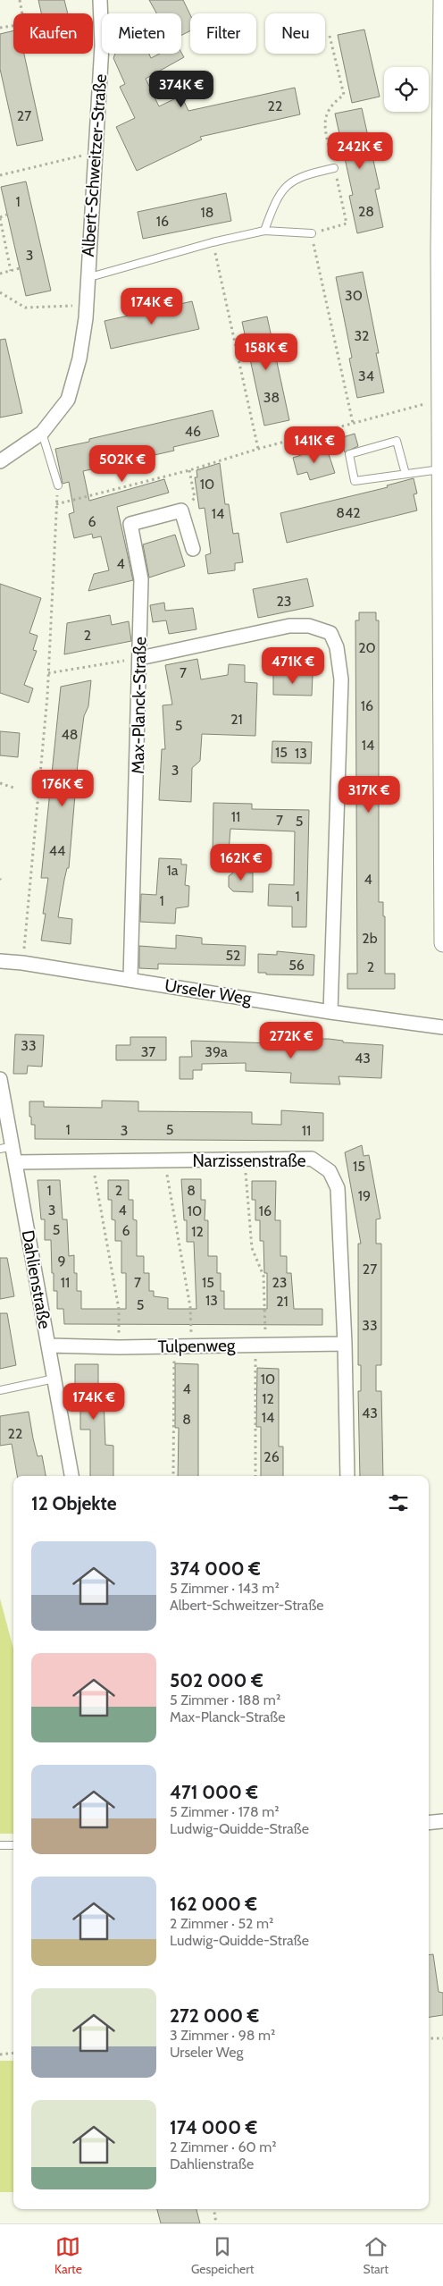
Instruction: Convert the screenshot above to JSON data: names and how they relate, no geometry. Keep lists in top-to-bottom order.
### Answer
{
  "streets": {
    "street": [
      "Albert-Schweitzer-Straße",
      "Max-Planck-Straße",
      "Urseler Weg",
      "Narzissenstraße",
      "Dahlienstraße",
      "Tulpenweg"
    ]
  },
  "crossings": [
    ["Max-Planck-Straße", "Urseler Weg"],
    ["Narzissenstraße", "Dahlienstraße"],
    ["Narzissenstraße", "Tulpenweg"],
    ["Dahlienstraße", "Tulpenweg"]
  ],
  "house_numbers": [
    "22",
    "27",
    "1",
    "28",
    "18",
    "16",
    "3",
    "30",
    "32",
    "34",
    "38",
    "46",
    "10",
    "842",
    "14",
    "6",
    "4",
    "23",
    "2",
    "20",
    "7",
    "16",
    "21",
    "5",
    "48",
    "14",
    "15",
    "13",
    "3",
    "11",
    "7",
    "5",
    "44",
    "1a",
    "4",
    "1",
    "1",
    "2b",
    "52",
    "56",
    "2",
    "33",
    "37",
    "39a",
    "43",
    "1",
    "5",
    "3",
    "11",
    "15",
    "1",
    "2",
    "8",
    "19",
    "3",
    "4",
    "10",
    "16",
    "5",
    "6",
    "12",
    "9",
    "27",
    "11",
    "7",
    "15",
    "23",
    "13",
    "21",
    "5",
    "33",
    "10",
    "4",
    "12",
    "43",
    "14",
    "8",
    "22",
    "26"
  ],
  "page": {
    "chip": [
      "Kaufen",
      "Mieten",
      "Filter",
      "Neu"
    ],
    "price": [
      "374K €",
      "242K €",
      "174K €",
      "158K €",
      "141K €",
      "502K €",
      "471K €",
      "176K €",
      "317K €",
      "162K €",
      "272K €",
      "174K €"
    ],
    "heading": "12 Objekte",
    "list": [
      {
        "name": "374 000 €",
        "note": "5 Zimmer · 143 m² · Albert-Schweitzer-Straße"
      },
      {
        "name": "502 000 €",
        "note": "5 Zimmer · 188 m² · Max-Planck-Straße"
      },
      {
        "name": "471 000 €",
        "note": "5 Zimmer · 178 m² · Ludwig-Quidde-Straße"
      },
      {
        "name": "162 000 €",
        "note": "2 Zimmer · 52 m² · Ludwig-Quidde-Straße"
      },
      {
        "name": "272 000 €",
        "note": "3 Zimmer · 98 m² · Urseler Weg"
      },
      {
        "name": "174 000 €",
        "note": "2 Zimmer · 60 m² · Dahlienstraße"
      }
    ],
    "tabs": ["Karte", "Gespeichert", "Start"]
  }
}
